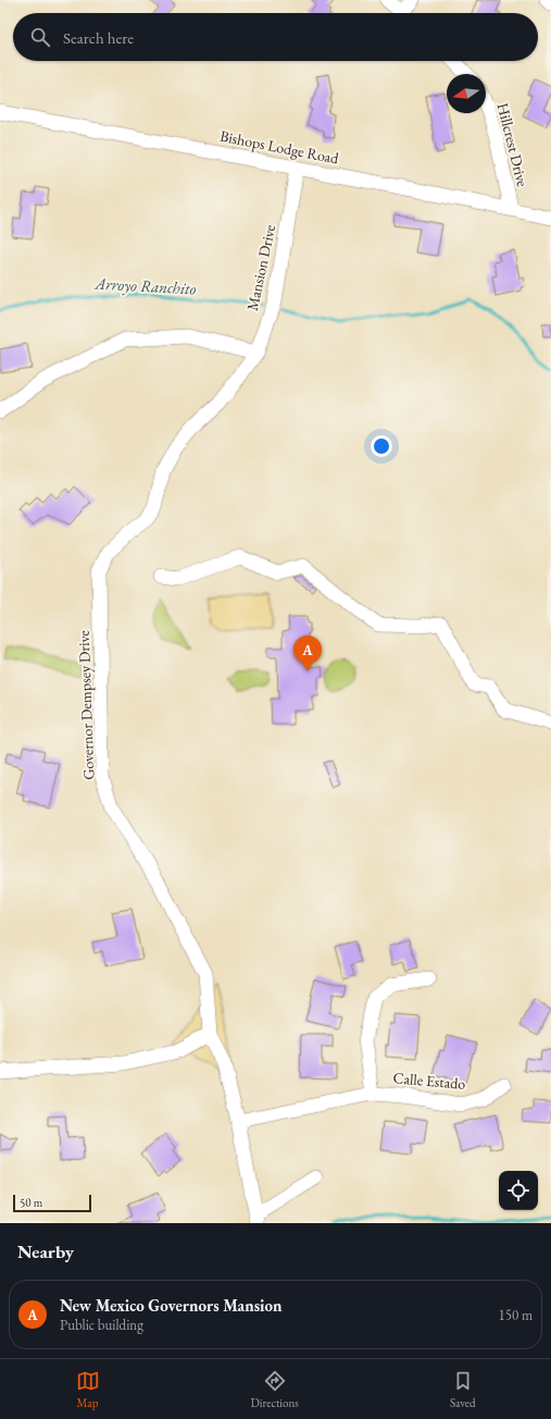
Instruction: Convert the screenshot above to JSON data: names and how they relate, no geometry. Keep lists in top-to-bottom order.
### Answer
{
  "streets": {
    "street": [
      "Hillcrest Drive",
      "Bishops Lodge Road",
      "Mansion Drive",
      "Governor Dempsey Drive",
      "Calle Estado"
    ]
  },
  "crossings": [
    ["Hillcrest Drive", "Bishops Lodge Road"],
    ["Bishops Lodge Road", "Mansion Drive"],
    ["Mansion Drive", "Governor Dempsey Drive"]
  ],
  "water": ["Arroyo Ranchito"],
  "scale_bar": "50 m",
  "north": "left",
  "page": {
    "search": "Search here",
    "pins": "A",
    "scale": "50 m",
    "heading": "Nearby",
    "list": [
      {
        "mark": "A",
        "name": "New Mexico Governors Mansion",
        "note": "Public building",
        "value": "150 m"
      }
    ],
    "nav": ["Map", "Directions", "Saved"]
  }
}
